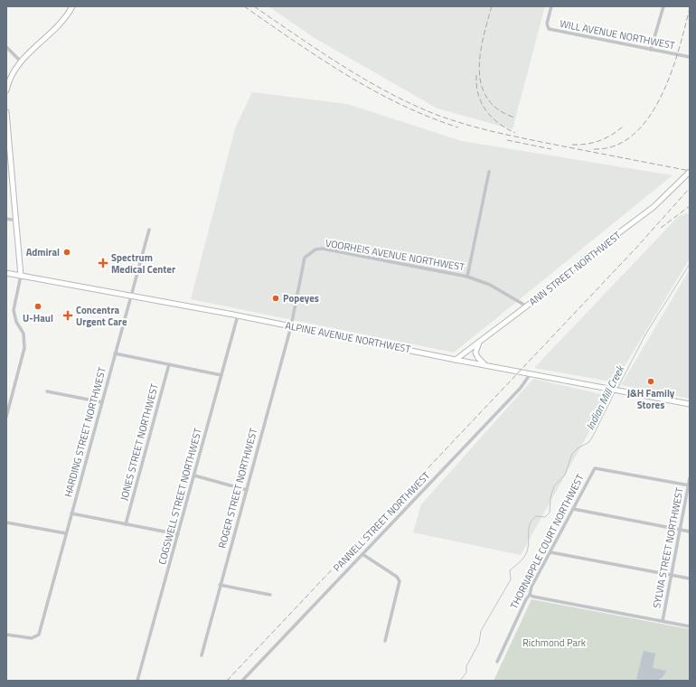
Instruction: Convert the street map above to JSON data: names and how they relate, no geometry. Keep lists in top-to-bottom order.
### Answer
{
  "streets": {
    "main road": ["ANN STREET NORTHWEST", "ALPINE AVENUE NORTHWEST"],
    "street": [
      "WILL AVENUE NORTHWEST",
      "VOORHEIS AVENUE NORTHWEST",
      "HARDING STREET NORTHWEST",
      "JONES STREET NORTHWEST",
      "ROGER STREET NORTHWEST",
      "COGSWELL STREET NORTHWEST",
      "PANNELL STREET NORTHWEST",
      "THORNAPPLE COURT NORTHWEST",
      "SYLVIA STREET NORTHWEST"
    ]
  },
  "crossings": [
    ["VOORHEIS AVENUE NORTHWEST", "ANN STREET NORTHWEST"],
    ["VOORHEIS AVENUE NORTHWEST", "ALPINE AVENUE NORTHWEST"],
    ["VOORHEIS AVENUE NORTHWEST", "ROGER STREET NORTHWEST"],
    ["ANN STREET NORTHWEST", "ALPINE AVENUE NORTHWEST"],
    ["ALPINE AVENUE NORTHWEST", "HARDING STREET NORTHWEST"],
    ["ALPINE AVENUE NORTHWEST", "ROGER STREET NORTHWEST"],
    ["ALPINE AVENUE NORTHWEST", "COGSWELL STREET NORTHWEST"],
    ["ALPINE AVENUE NORTHWEST", "PANNELL STREET NORTHWEST"],
    ["THORNAPPLE COURT NORTHWEST", "SYLVIA STREET NORTHWEST"]
  ],
  "water": ["Indian Mill Creek"],
  "parks": ["Richmond Park"],
  "places": {
    "other": [
      "Admiral",
      "Popeyes",
      "U-Haul",
      "J&H Family Stores"
    ],
    "health": ["Spectrum Medical Center", "Concentra Urgent Care"]
  }
}
